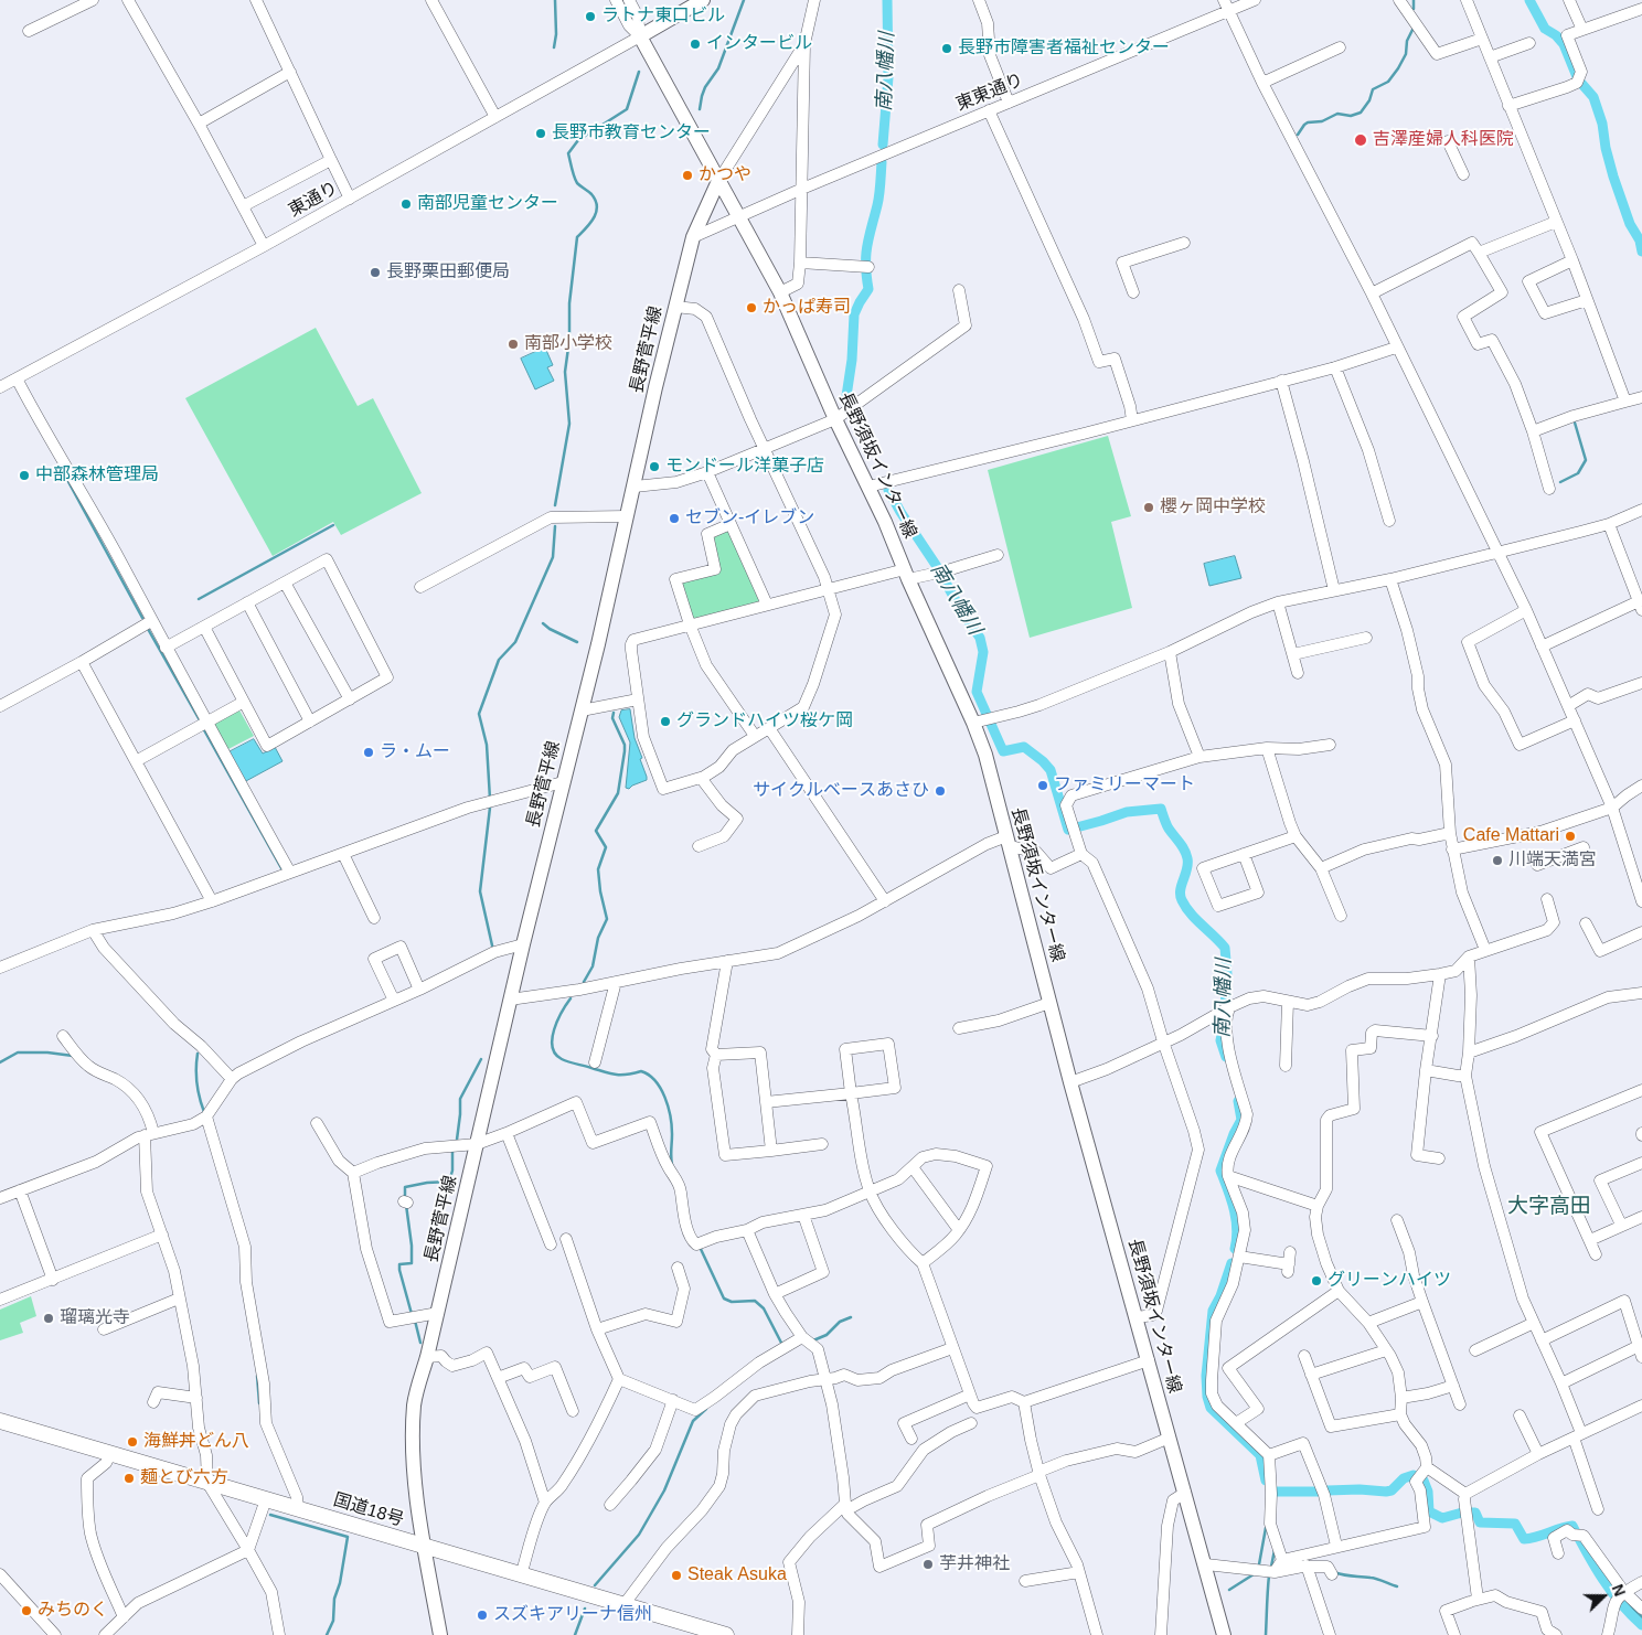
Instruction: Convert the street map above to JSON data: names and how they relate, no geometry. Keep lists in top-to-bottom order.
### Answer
{
  "streets": {
    "highway": ["国道18号"],
    "main road": ["長野菅平線", "長野須坂インター線"],
    "street": ["東東通り", "東通り"]
  },
  "crossings": [
    ["東東通り", "長野菅平線"],
    ["東東通り", "長野須坂インター線"],
    ["長野菅平線", "長野須坂インター線"],
    ["長野菅平線", "国道18号"]
  ],
  "districts": ["大字高田"],
  "water": ["南八幡川"],
  "places": [
    "ラトナ東口ビル",
    "インタービル",
    "長野市障害者福祉センター",
    "長野市教育センター",
    "吉澤産婦人科医院",
    "かつや",
    "南部児童センター",
    "長野栗田郵便局",
    "かっぱ寿司",
    "南部小学校",
    "モンドール洋菓子店",
    "中部森林管理局",
    "櫻ヶ岡中学校",
    "セブン-イレブン",
    "グランドハイツ桜ケ岡",
    "ラ・ムー",
    "ファミリーマート",
    "サイクルベースあさひ",
    "Cafe Mattari",
    "川端天満宮",
    "グリーンハイツ",
    "瑠璃光寺",
    "海鮮丼どん八",
    "麺とび六方",
    "芋井神社",
    "Steak Asuka",
    "みちのく",
    "スズキアリーナ信州"
  ],
  "north": "right"
}
